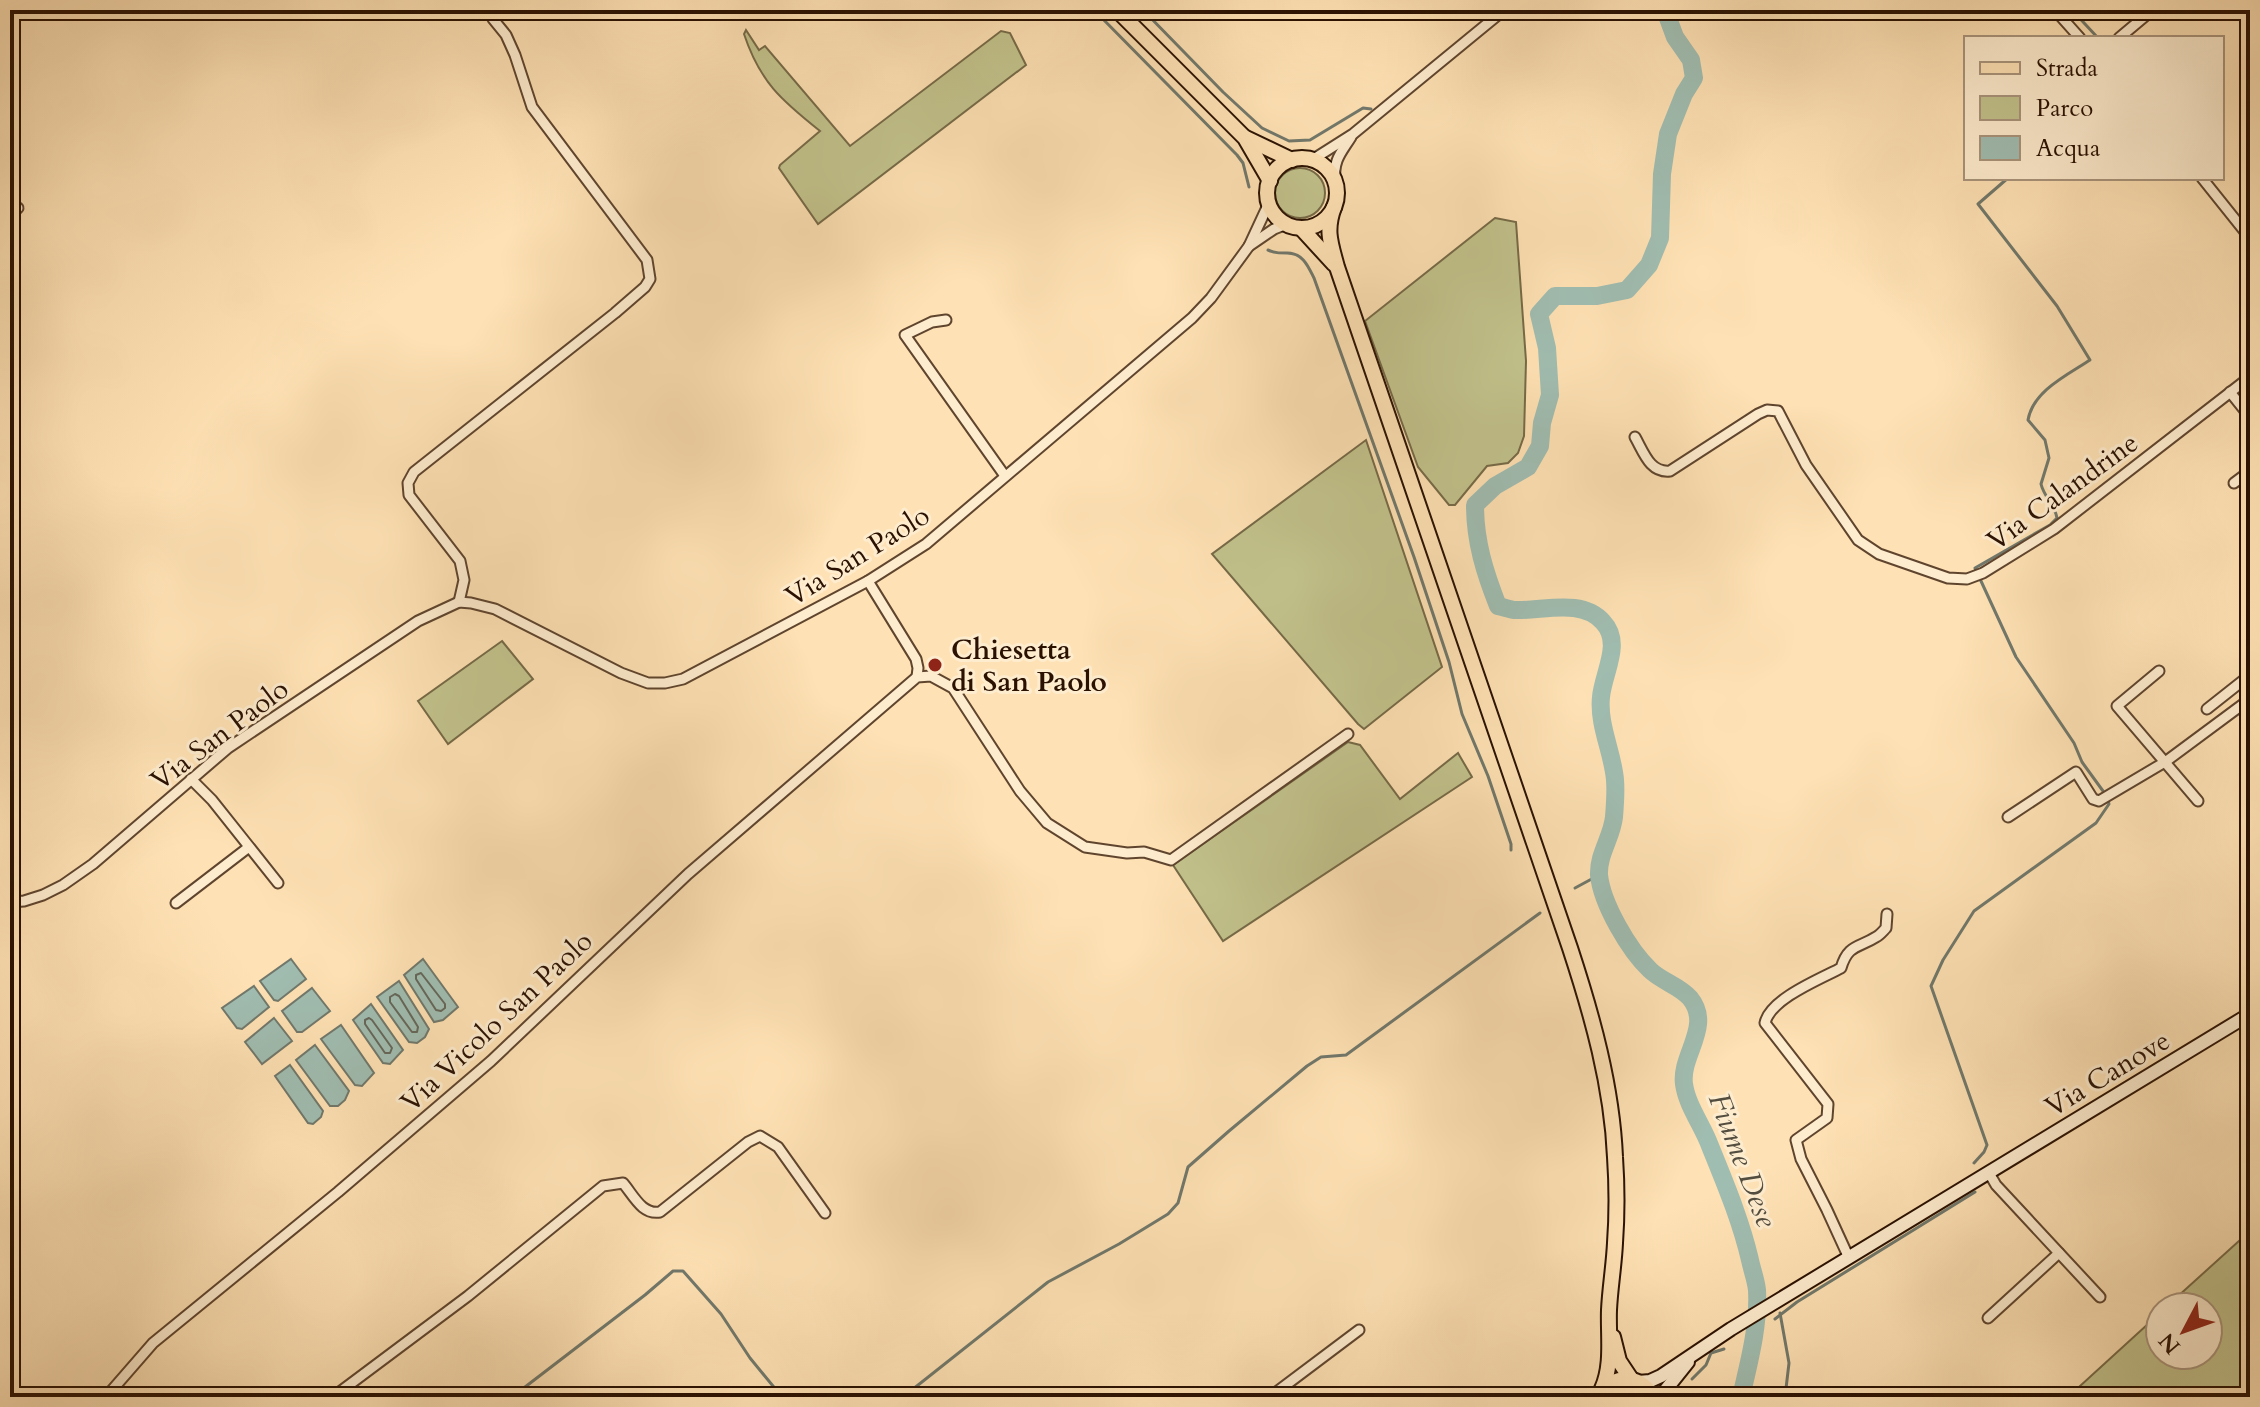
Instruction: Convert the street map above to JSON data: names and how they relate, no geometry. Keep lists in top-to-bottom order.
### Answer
{
  "streets": {
    "street": [
      "Via Calandrine",
      "Via San Paolo",
      "Via Vicolo San Paolo",
      "Via Canove"
    ]
  },
  "water": ["Fiume Dese"],
  "places": ["Chiesetta di San Paolo"],
  "legend": ["Strada", "Parco", "Acqua"],
  "north": "bottom left"
}
